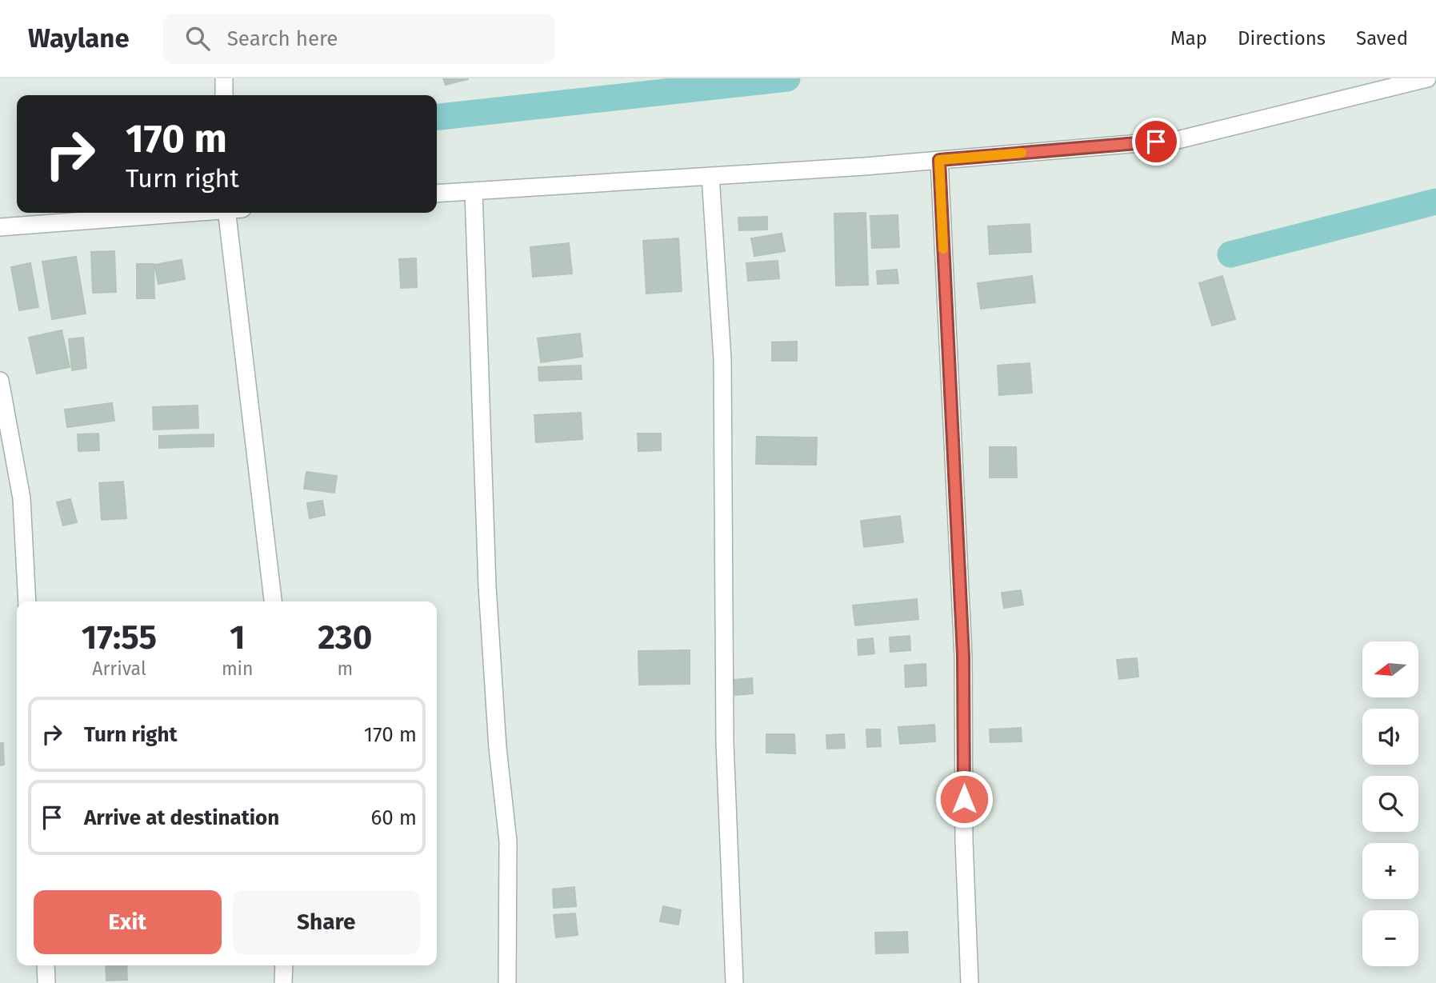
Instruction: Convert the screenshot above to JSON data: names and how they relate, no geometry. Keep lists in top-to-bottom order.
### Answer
{
  "north": "left",
  "page": {
    "header": "Waylane",
    "search": "Search here",
    "nav": ["Map", "Directions", "Saved"],
    "turn": ["170 m", "Turn right"],
    "eta": [
      "17:55",
      "Arrival",
      "1",
      "min",
      "230",
      "m"
    ],
    "map_buttons": ["+", "−"],
    "list": [
      {
        "name": "Turn right",
        "value": "170 m"
      },
      {
        "name": "Arrive at destination",
        "value": "60 m"
      }
    ],
    "buttons": ["Exit", "Share"]
  }
}
